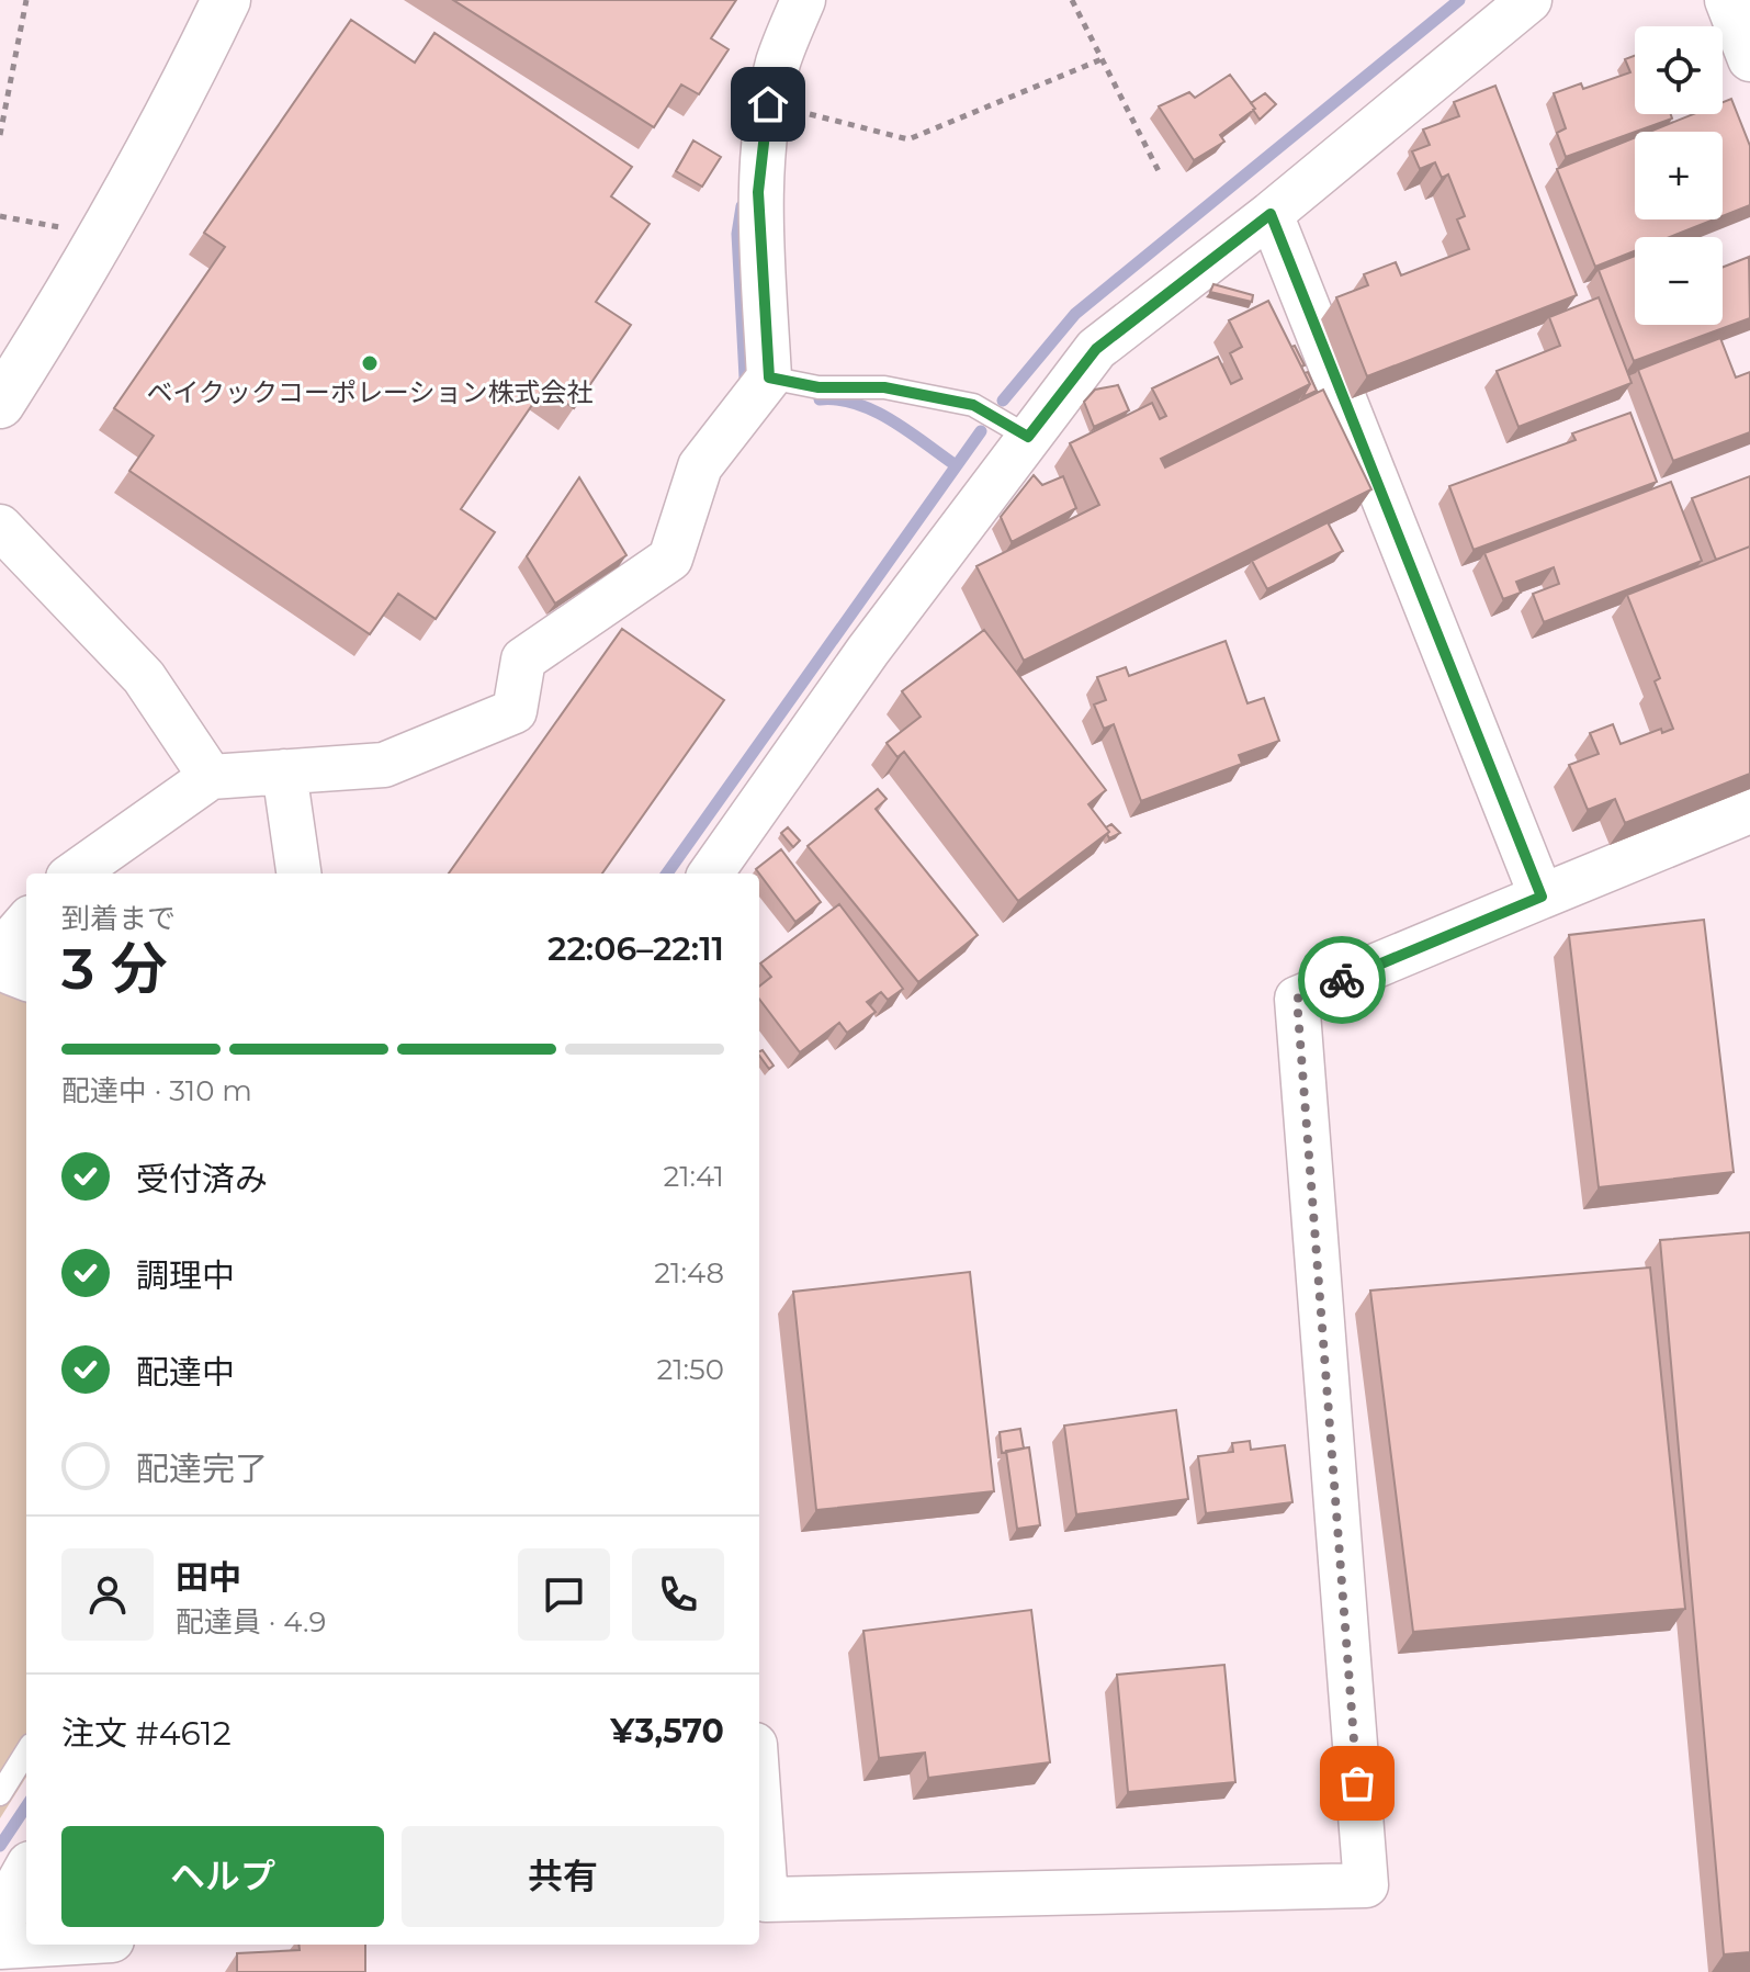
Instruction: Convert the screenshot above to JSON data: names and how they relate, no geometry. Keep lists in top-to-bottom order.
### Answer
{
  "places": ["ベイクックコーポレーション株式会社"],
  "page": {
    "map_buttons": ["+", "−"],
    "heading": ["3 分", "到着まで", "22:06–22:11"],
    "panel": [
      "田中",
      "配達員 · 4.9",
      "注文 #4612",
      "¥3,570"
    ],
    "bar": "配達中 · 310 m",
    "list": [
      ["受付済み", "21:41"],
      ["調理中", "21:48"],
      ["配達中", "21:50"],
      "配達完了"
    ],
    "buttons": ["ヘルプ", "共有"]
  }
}
